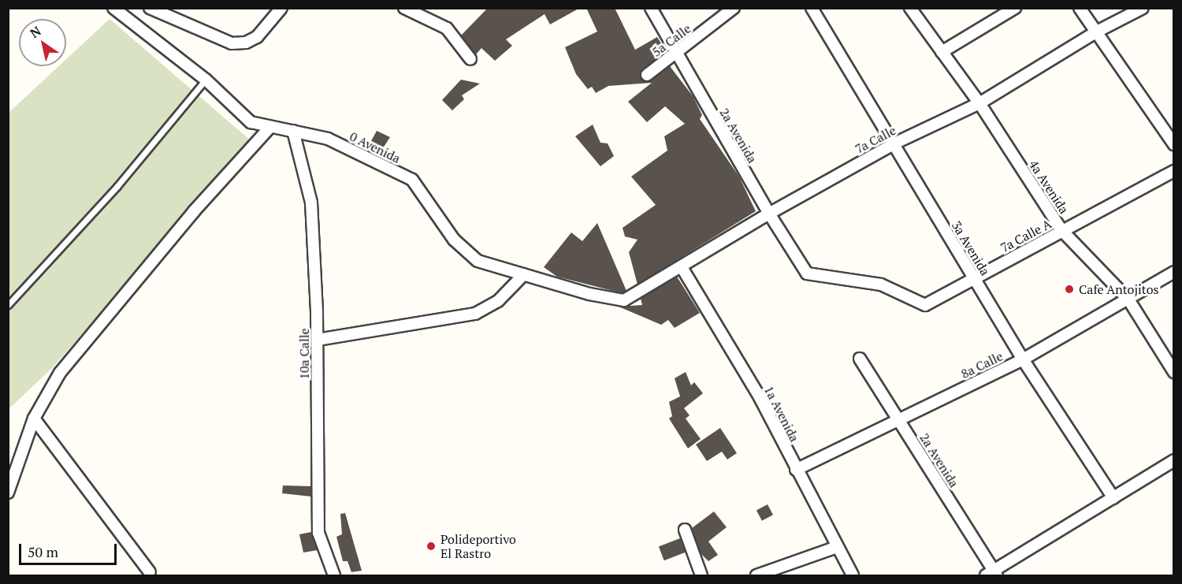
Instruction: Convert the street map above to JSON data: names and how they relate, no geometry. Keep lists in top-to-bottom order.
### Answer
{
  "streets": {
    "street": [
      "5a Calle",
      "2a Avenida",
      "7a Calle",
      "0 Avenida",
      "4a Avenida",
      "7a Calle A",
      "3a Avenida",
      "10a Calle",
      "8a Calle",
      "1a Avenida"
    ]
  },
  "crossings": [
    ["5a Calle", "2a Avenida"],
    ["2a Avenida", "7a Calle"],
    ["2a Avenida", "7a Calle A"],
    ["2a Avenida", "8a Calle"],
    ["7a Calle", "0 Avenida"],
    ["7a Calle", "4a Avenida"],
    ["7a Calle", "3a Avenida"],
    ["7a Calle", "1a Avenida"],
    ["0 Avenida", "10a Calle"],
    ["4a Avenida", "7a Calle A"],
    ["4a Avenida", "8a Calle"],
    ["7a Calle A", "3a Avenida"],
    ["3a Avenida", "8a Calle"],
    ["8a Calle", "1a Avenida"]
  ],
  "places": ["Cafe Antojitos", "Polideportivo El Rastro"],
  "scale_bar": "50 m",
  "north": "top left"
}
